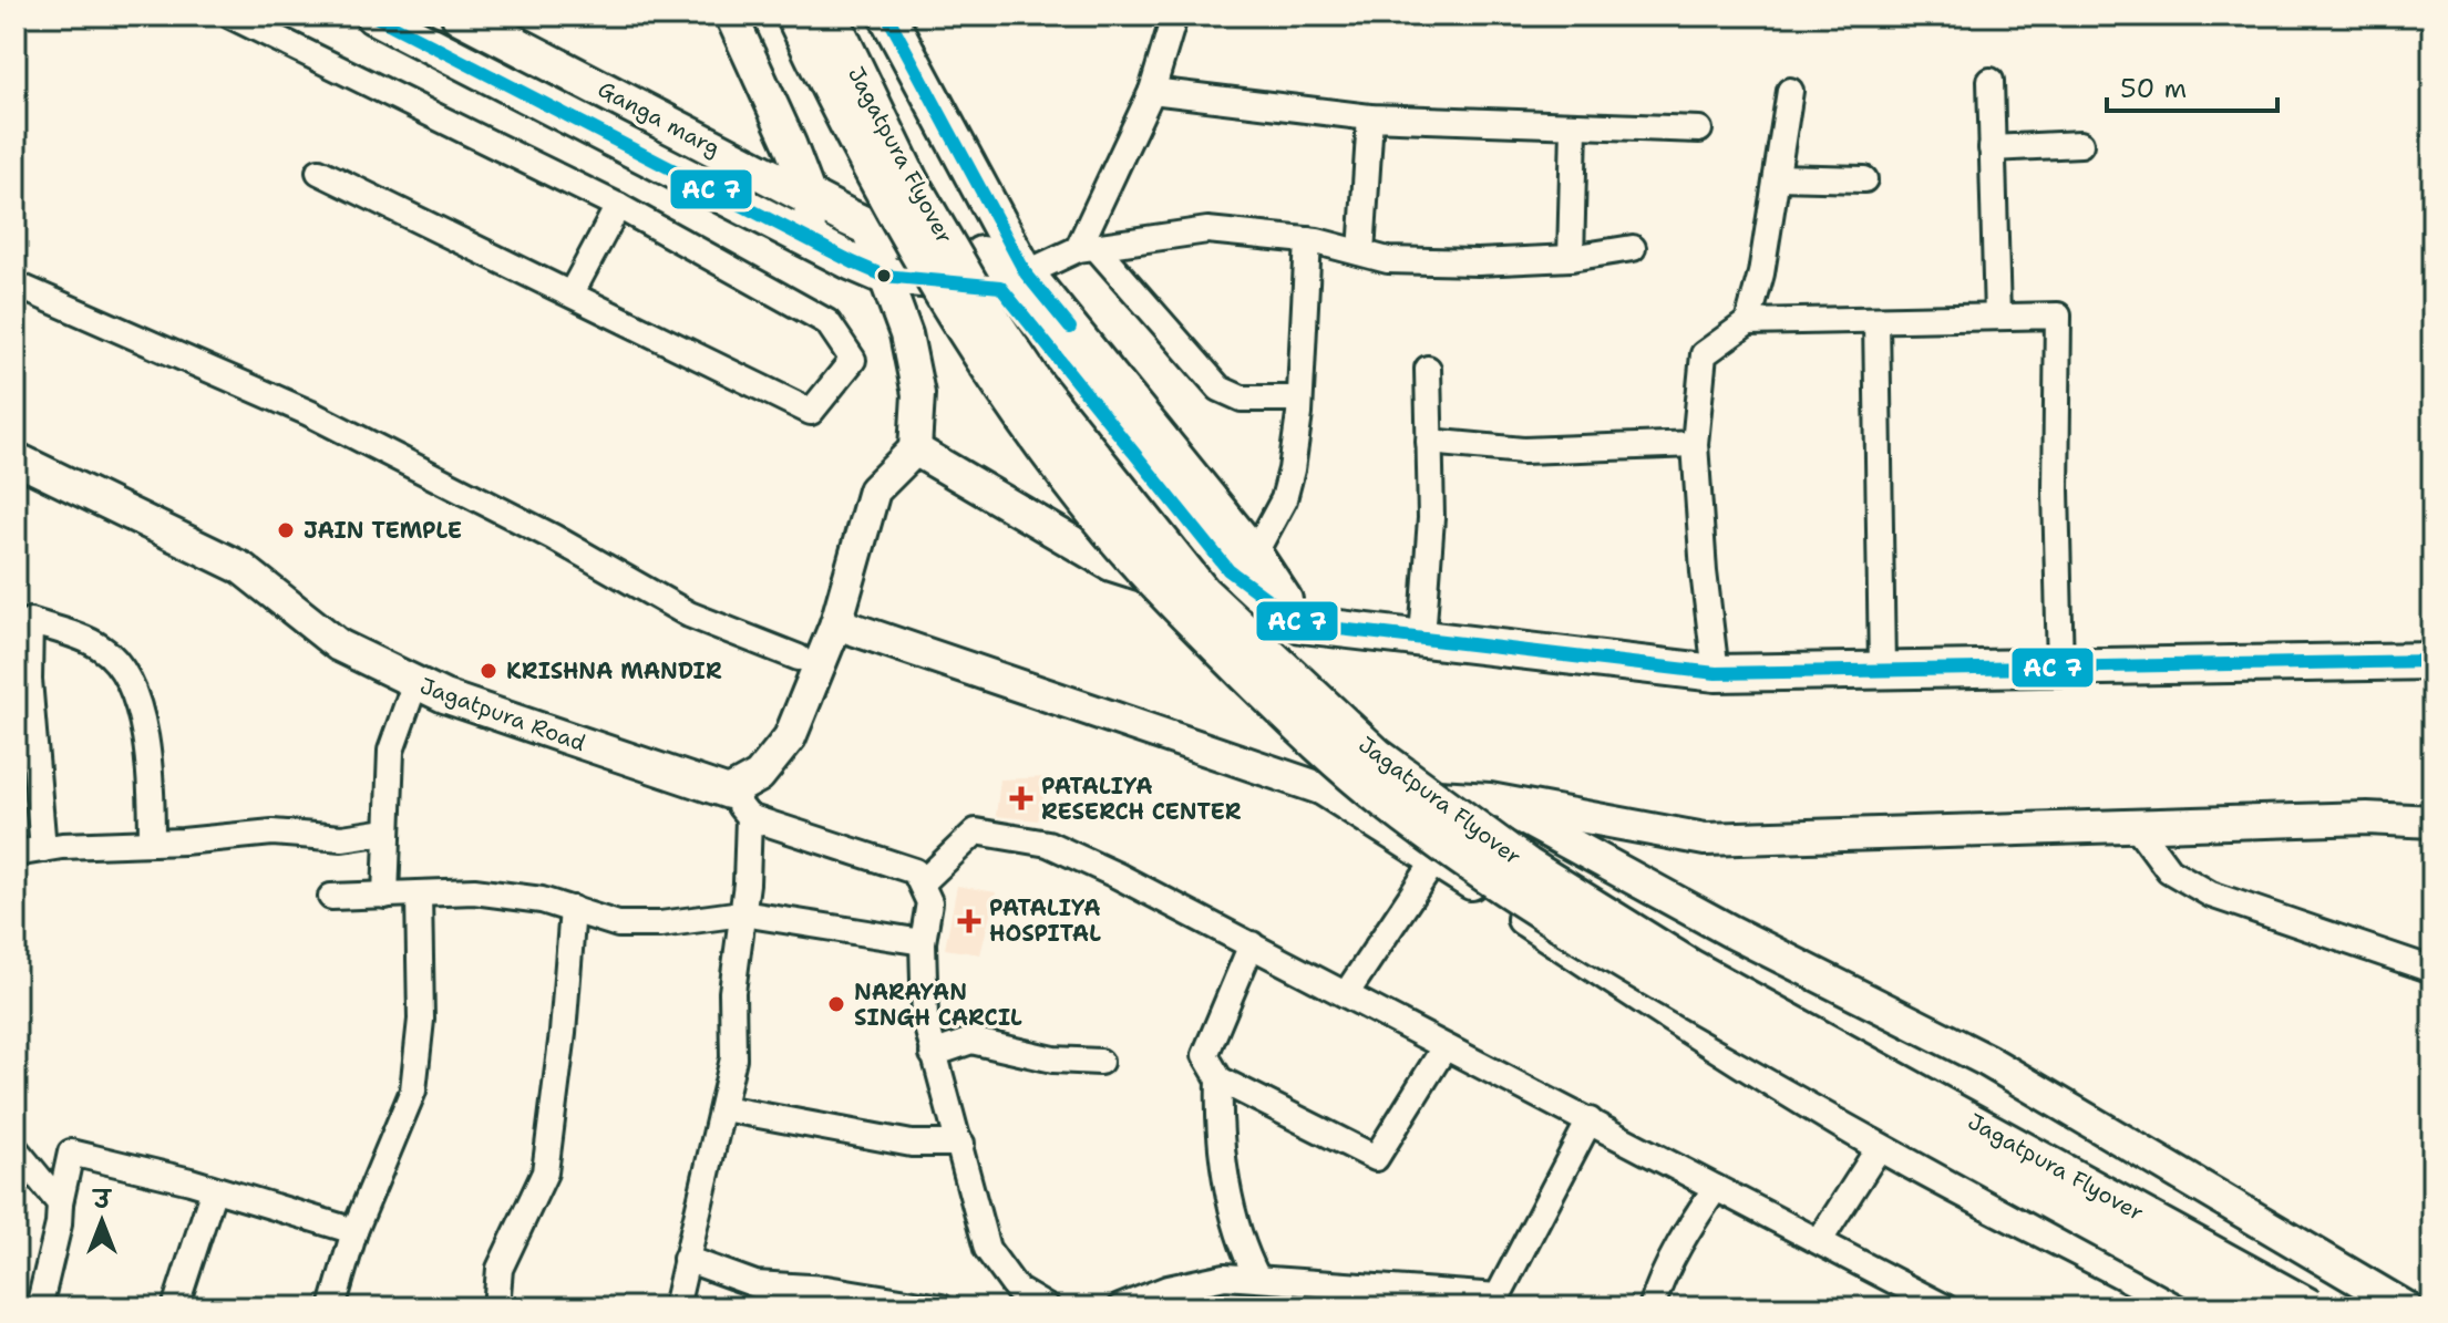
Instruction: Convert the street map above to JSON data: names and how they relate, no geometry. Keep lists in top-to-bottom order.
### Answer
{
  "streets": {
    "main road": ["Ganga marg", "Jagatpura Flyover"],
    "street": ["Jagatpura Road"]
  },
  "places": {
    "other": ["JAIN TEMPLE", "KRISHNA MANDIR", "NARAYAN SINGH CARCIL"],
    "health": ["PATALIYA RESERCH CENTER", "PATALIYA HOSPITAL"]
  },
  "scale_bar": "50 m",
  "north": "top"
}
